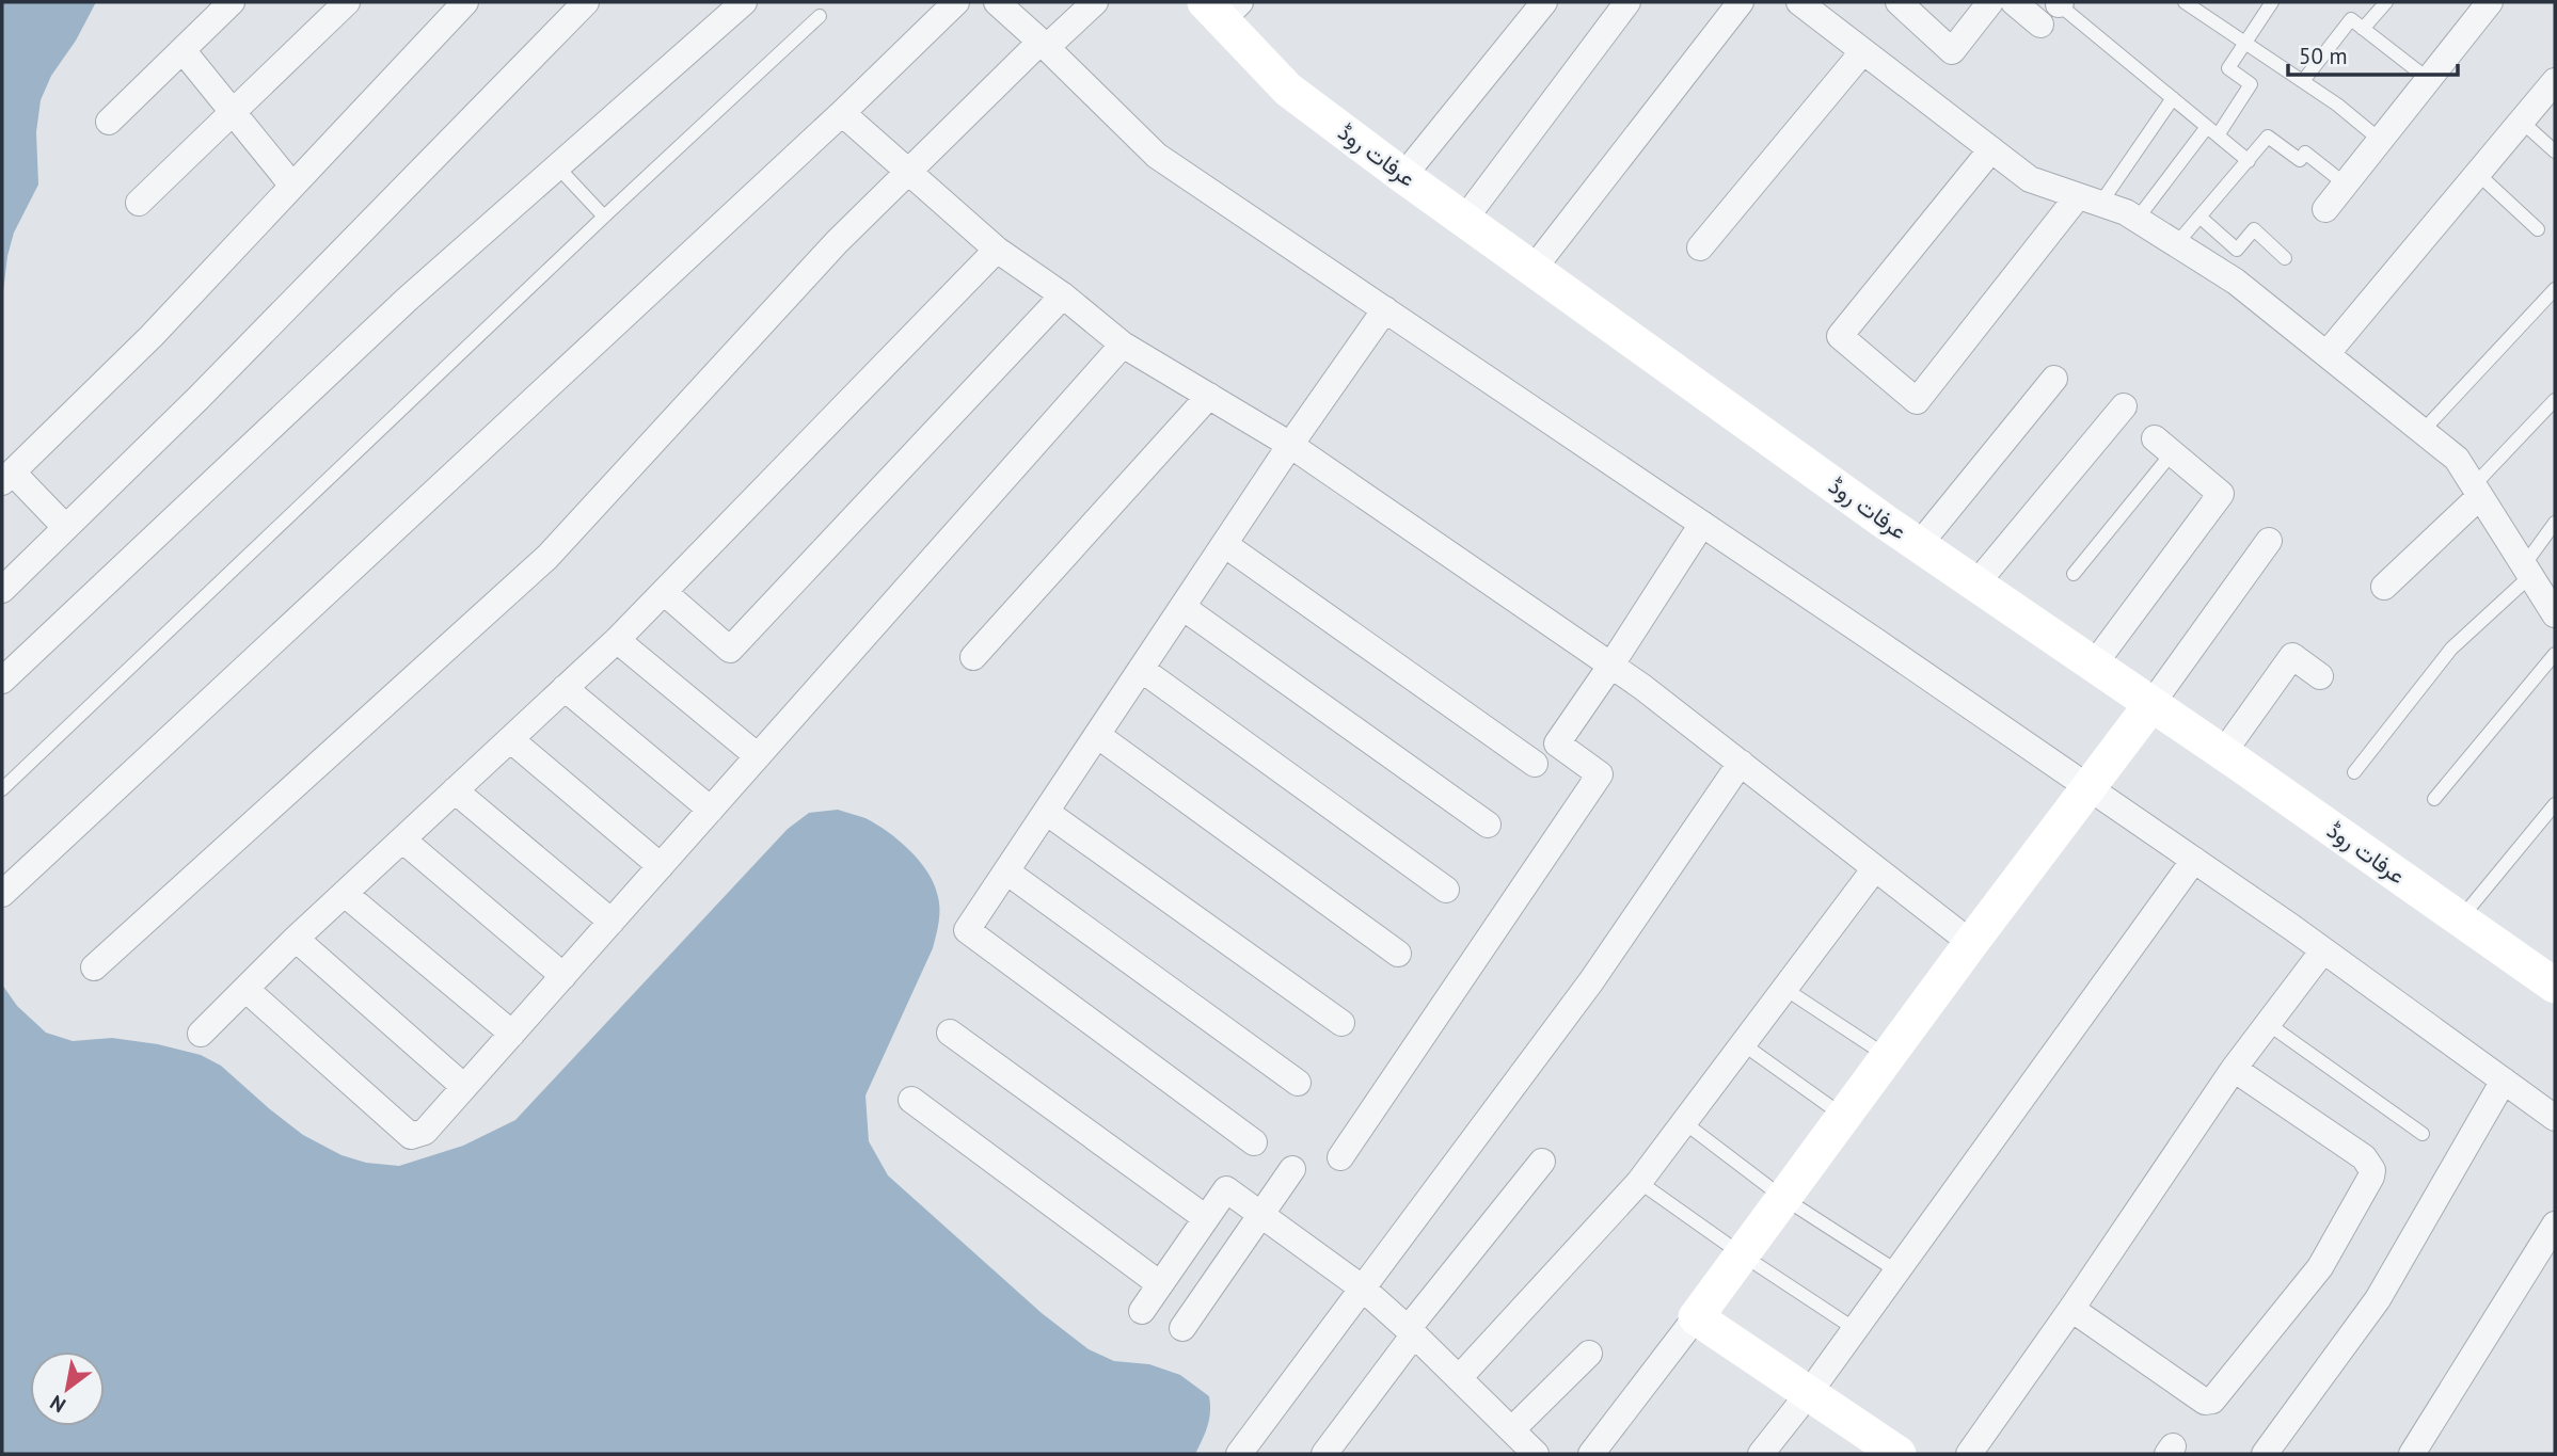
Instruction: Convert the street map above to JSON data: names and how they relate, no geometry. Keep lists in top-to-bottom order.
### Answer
{
  "streets": {
    "street": ["عرفات روڈ"]
  },
  "scale_bar": "50 m",
  "north": "bottom left"
}
